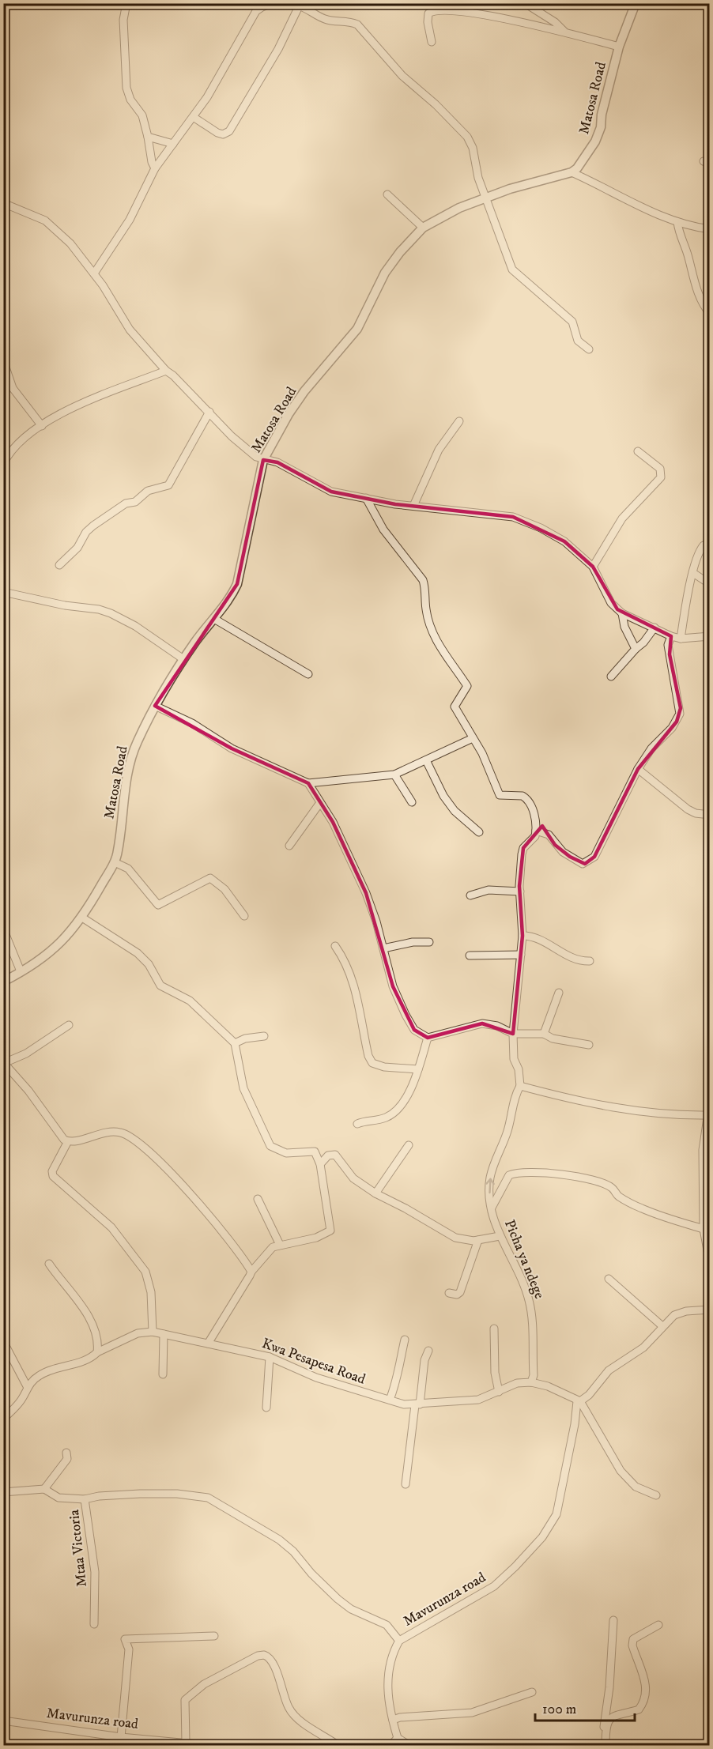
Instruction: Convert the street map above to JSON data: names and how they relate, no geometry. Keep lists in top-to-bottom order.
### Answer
{
  "streets": {
    "street": [
      "Matosa Road",
      "Picha ya ndege",
      "Kwa Pesapesa Road",
      "Mtaa Victoria",
      "Mavurunza road"
    ]
  },
  "crossings": [
    ["Picha ya ndege", "Kwa Pesapesa Road"],
    ["Kwa Pesapesa Road", "Mavurunza road"]
  ],
  "one_way": ["Picha ya ndege"],
  "scale_bar": "100 m"
}
